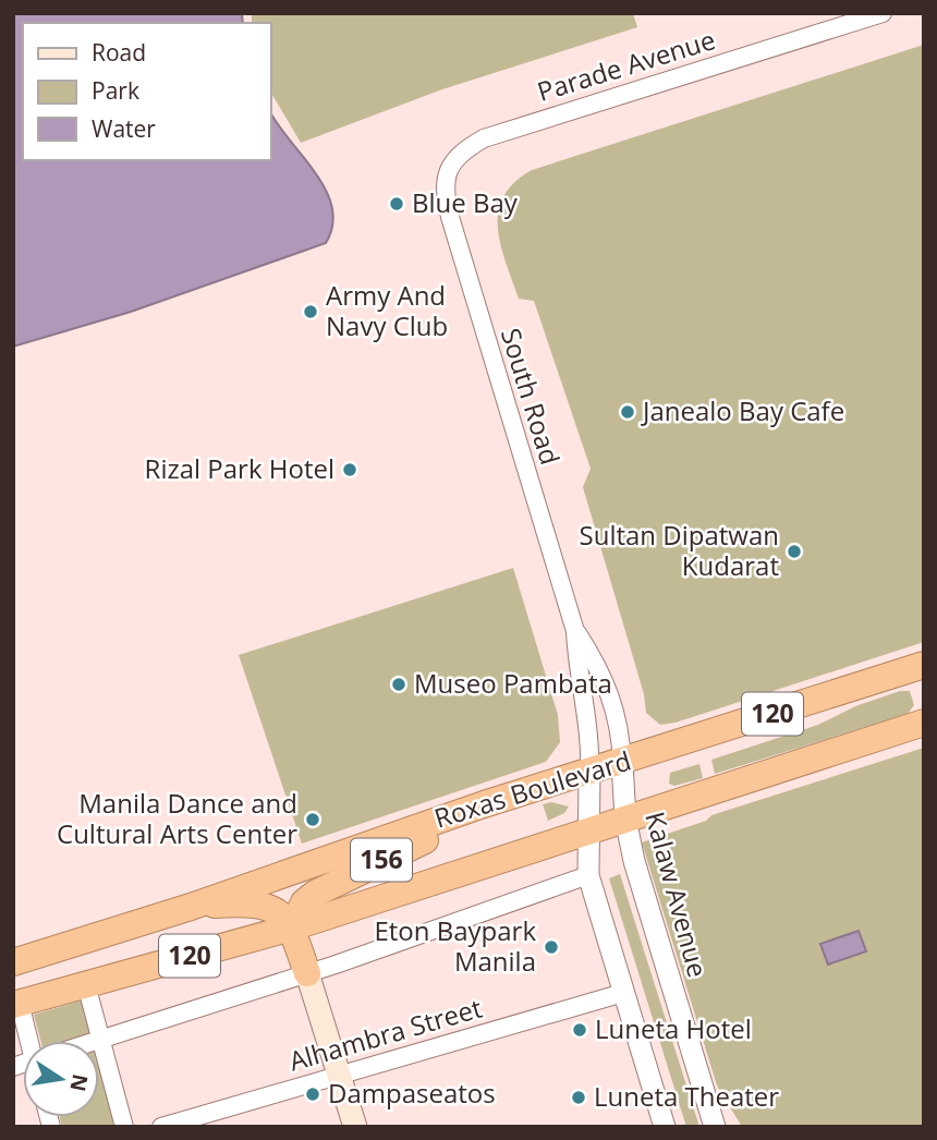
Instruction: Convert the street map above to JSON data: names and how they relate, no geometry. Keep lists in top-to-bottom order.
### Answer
{
  "streets": {
    "highway": ["120", "Roxas Boulevard", "156"],
    "street": [
      "Parade Avenue",
      "South Road",
      "Kalaw Avenue",
      "Alhambra Street"
    ]
  },
  "crossings": [
    ["Parade Avenue", "South Road"],
    ["South Road", "Roxas Boulevard"],
    ["South Road", "Kalaw Avenue"],
    ["Roxas Boulevard", "156"],
    ["Roxas Boulevard", "Kalaw Avenue"]
  ],
  "places": [
    "Blue Bay",
    "Army And Navy Club",
    "Janealo Bay Cafe",
    "Rizal Park Hotel",
    "Sultan Dipatwan Kudarat",
    "Museo Pambata",
    "Manila Dance and Cultural Arts Center",
    "Eton Baypark Manila",
    "Luneta Hotel",
    "Dampaseatos",
    "Luneta Theater"
  ],
  "legend": ["Road", "Park", "Water"],
  "north": "right"
}
